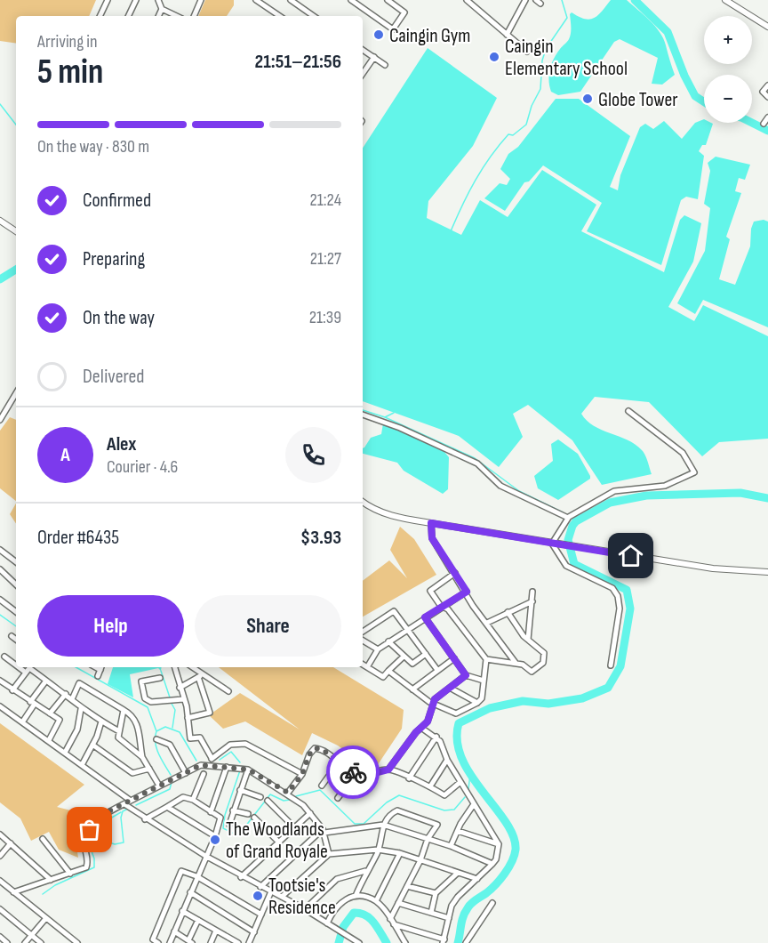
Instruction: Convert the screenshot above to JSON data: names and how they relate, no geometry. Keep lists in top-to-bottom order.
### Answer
{
  "places": [
    "Caingin Gym",
    "Caingin Elementary School",
    "Globe Tower",
    "The Woodlands of Grand Royale",
    "Tootsie's Residence"
  ],
  "page": {
    "map_buttons": ["+", "−"],
    "heading": ["5 min", "Arriving in", "21:51–21:56"],
    "panel": [
      "Alex",
      "Courier · 4.6",
      "Order #6435",
      "$3.93"
    ],
    "bar": "On the way · 830 m",
    "list": [
      ["Confirmed", "21:24"],
      ["Preparing", "21:27"],
      ["On the way", "21:39"],
      "Delivered"
    ],
    "round": "A",
    "buttons": ["Help", "Share"]
  }
}
